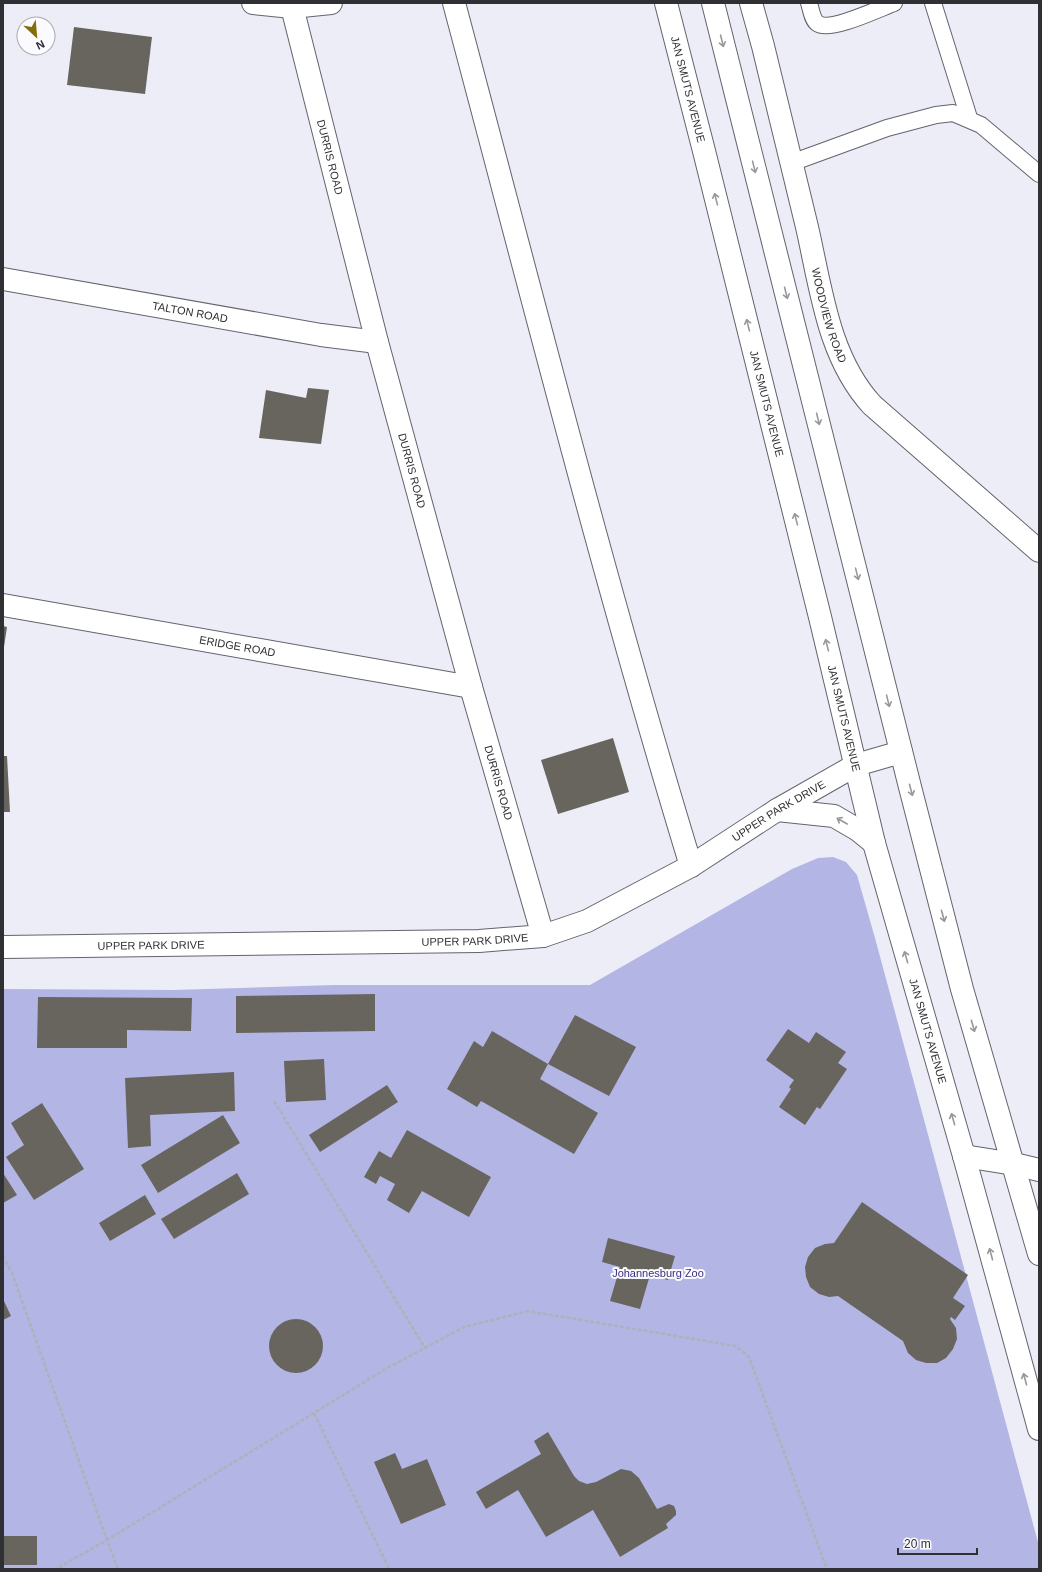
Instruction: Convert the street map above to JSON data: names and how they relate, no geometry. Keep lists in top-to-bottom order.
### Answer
{
  "streets": {
    "main road": [
      "JAN SMUTS AVENUE",
      "DURRIS ROAD",
      "TALTON ROAD",
      "WOODVIEW ROAD",
      "ERIDGE ROAD",
      "UPPER PARK DRIVE"
    ]
  },
  "crossings": [
    ["JAN SMUTS AVENUE", "UPPER PARK DRIVE"],
    ["DURRIS ROAD", "TALTON ROAD"],
    ["DURRIS ROAD", "ERIDGE ROAD"],
    ["DURRIS ROAD", "UPPER PARK DRIVE"]
  ],
  "parks": ["Johannesburg Zoo"],
  "scale_bar": "20 m",
  "north": "bottom right"
}
